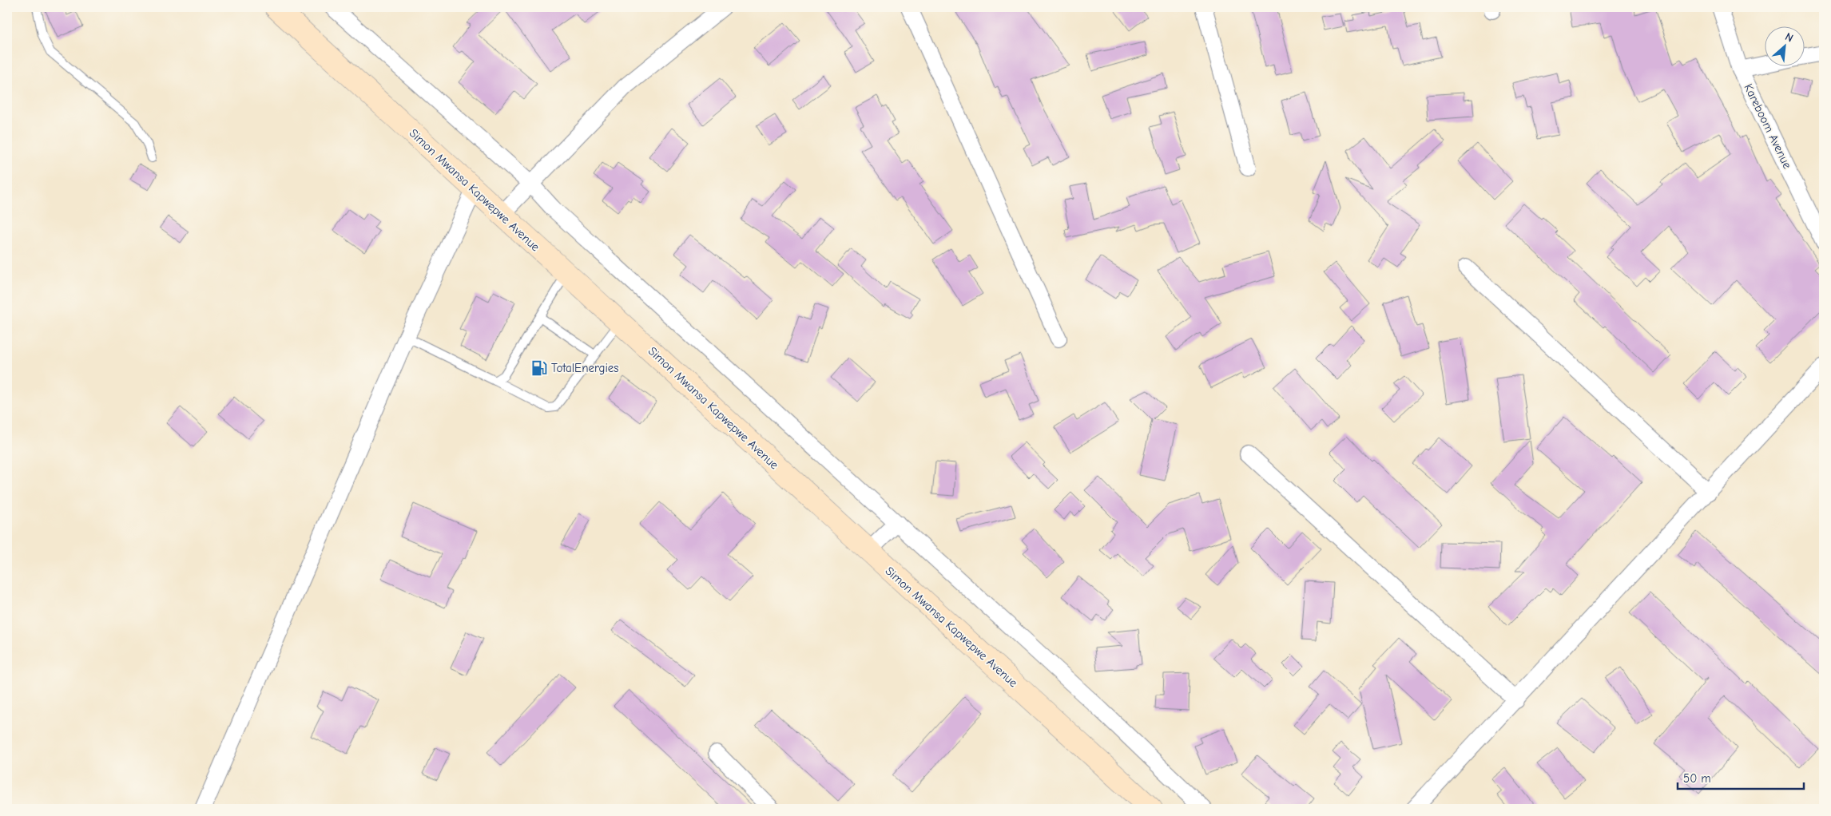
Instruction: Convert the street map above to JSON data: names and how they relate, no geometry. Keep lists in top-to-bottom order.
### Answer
{
  "streets": {
    "main road": ["Simon Mwansa Kapwepwe Avenue"],
    "street": ["Kareboom Avenue"]
  },
  "places": {
    "fuel station": ["TotalEnergies"]
  },
  "scale_bar": "50 m",
  "north": "top right"
}
